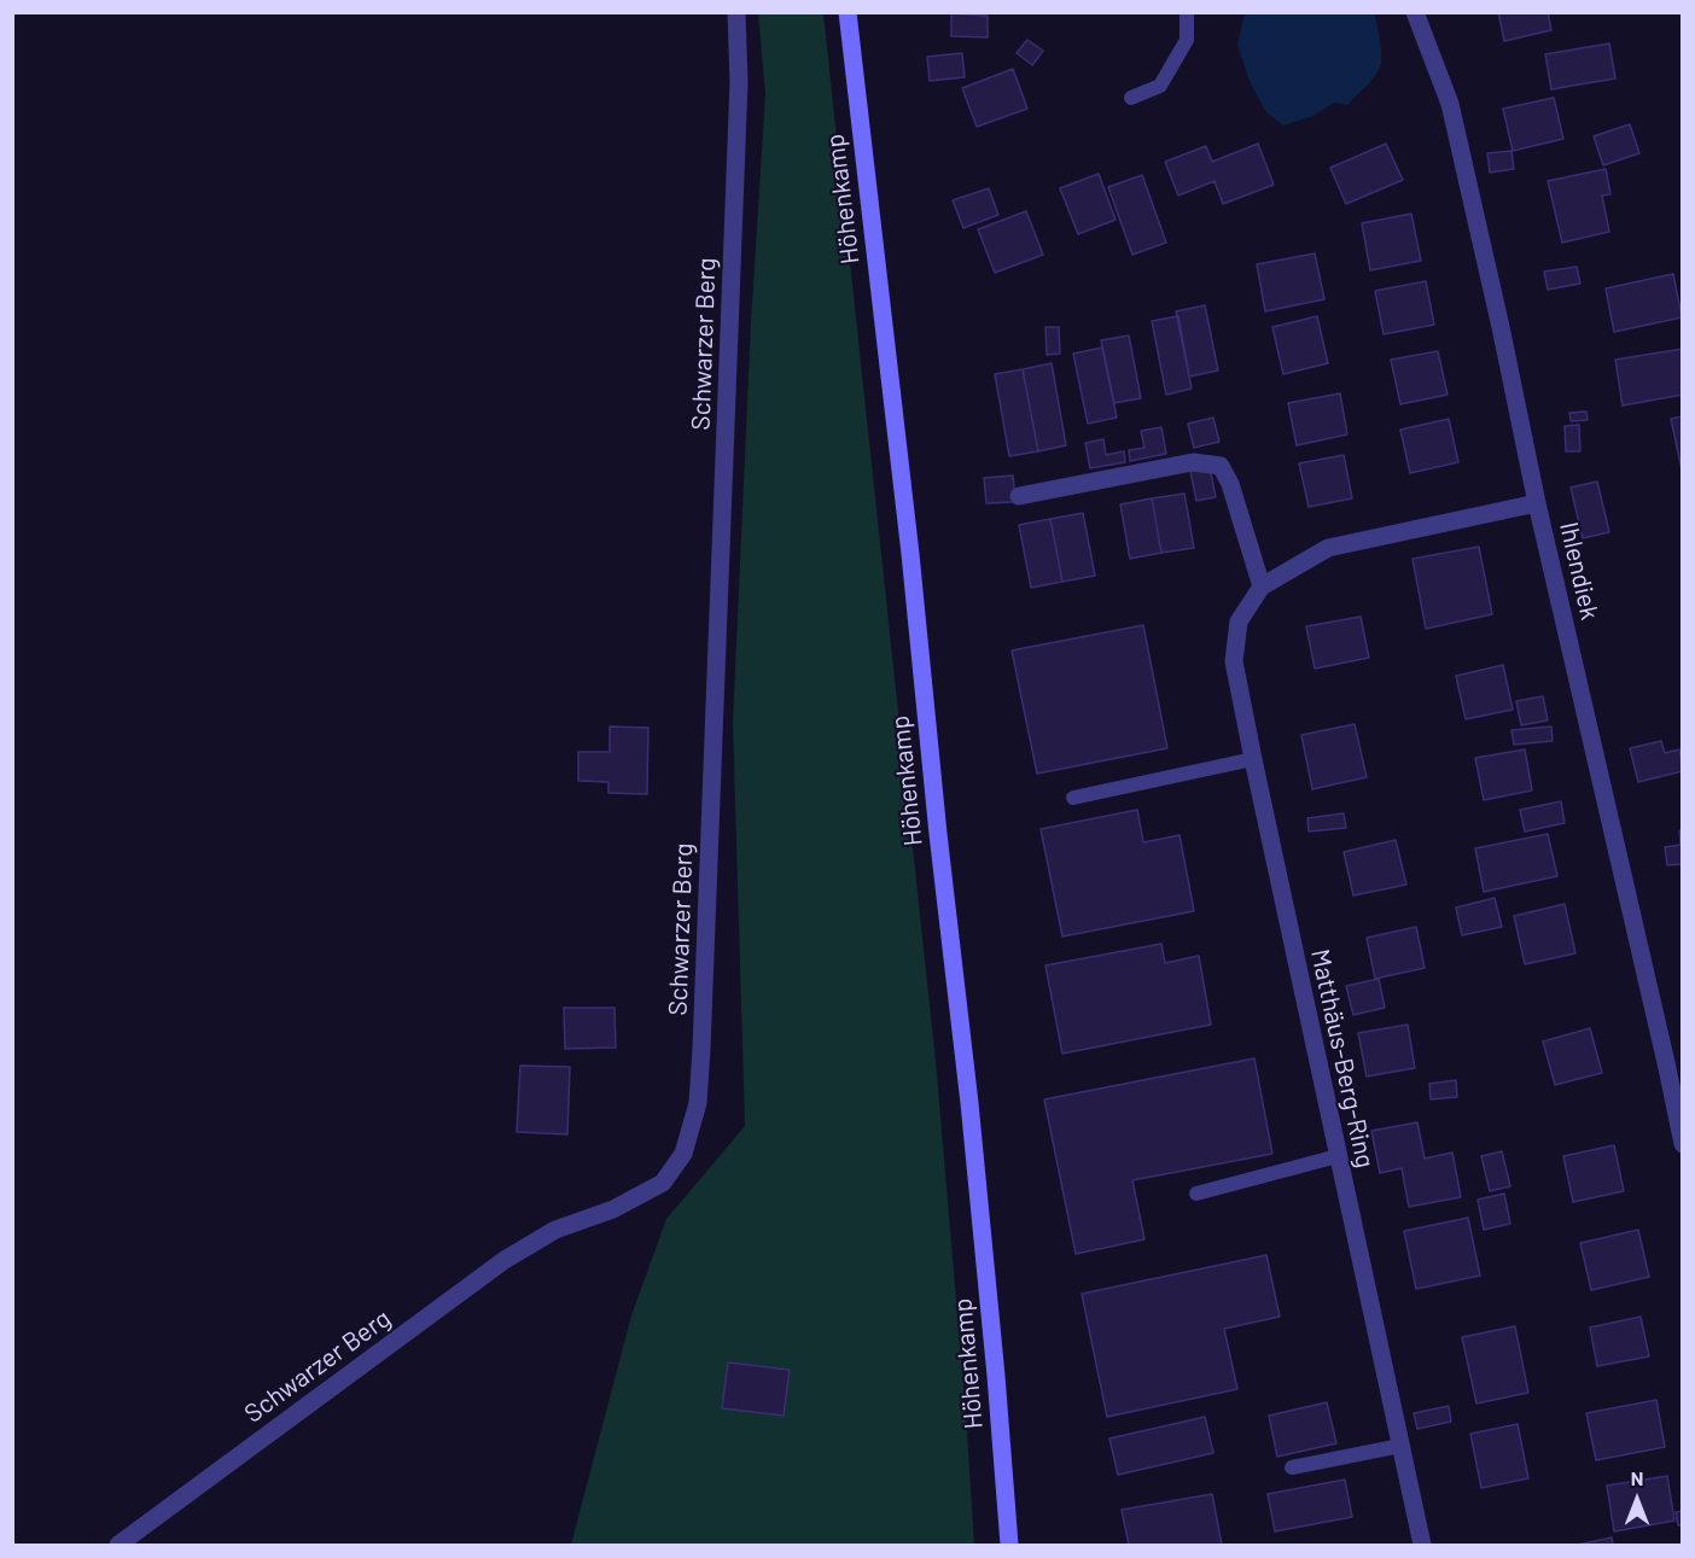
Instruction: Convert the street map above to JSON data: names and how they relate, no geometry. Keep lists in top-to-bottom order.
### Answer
{
  "streets": {
    "main road": ["Höhenkamp"],
    "street": ["Schwarzer Berg", "Ihlendiek", "Matthäus-Berg-Ring"]
  },
  "crossings": [
    ["Ihlendiek", "Matthäus-Berg-Ring"]
  ],
  "north": "top"
}
